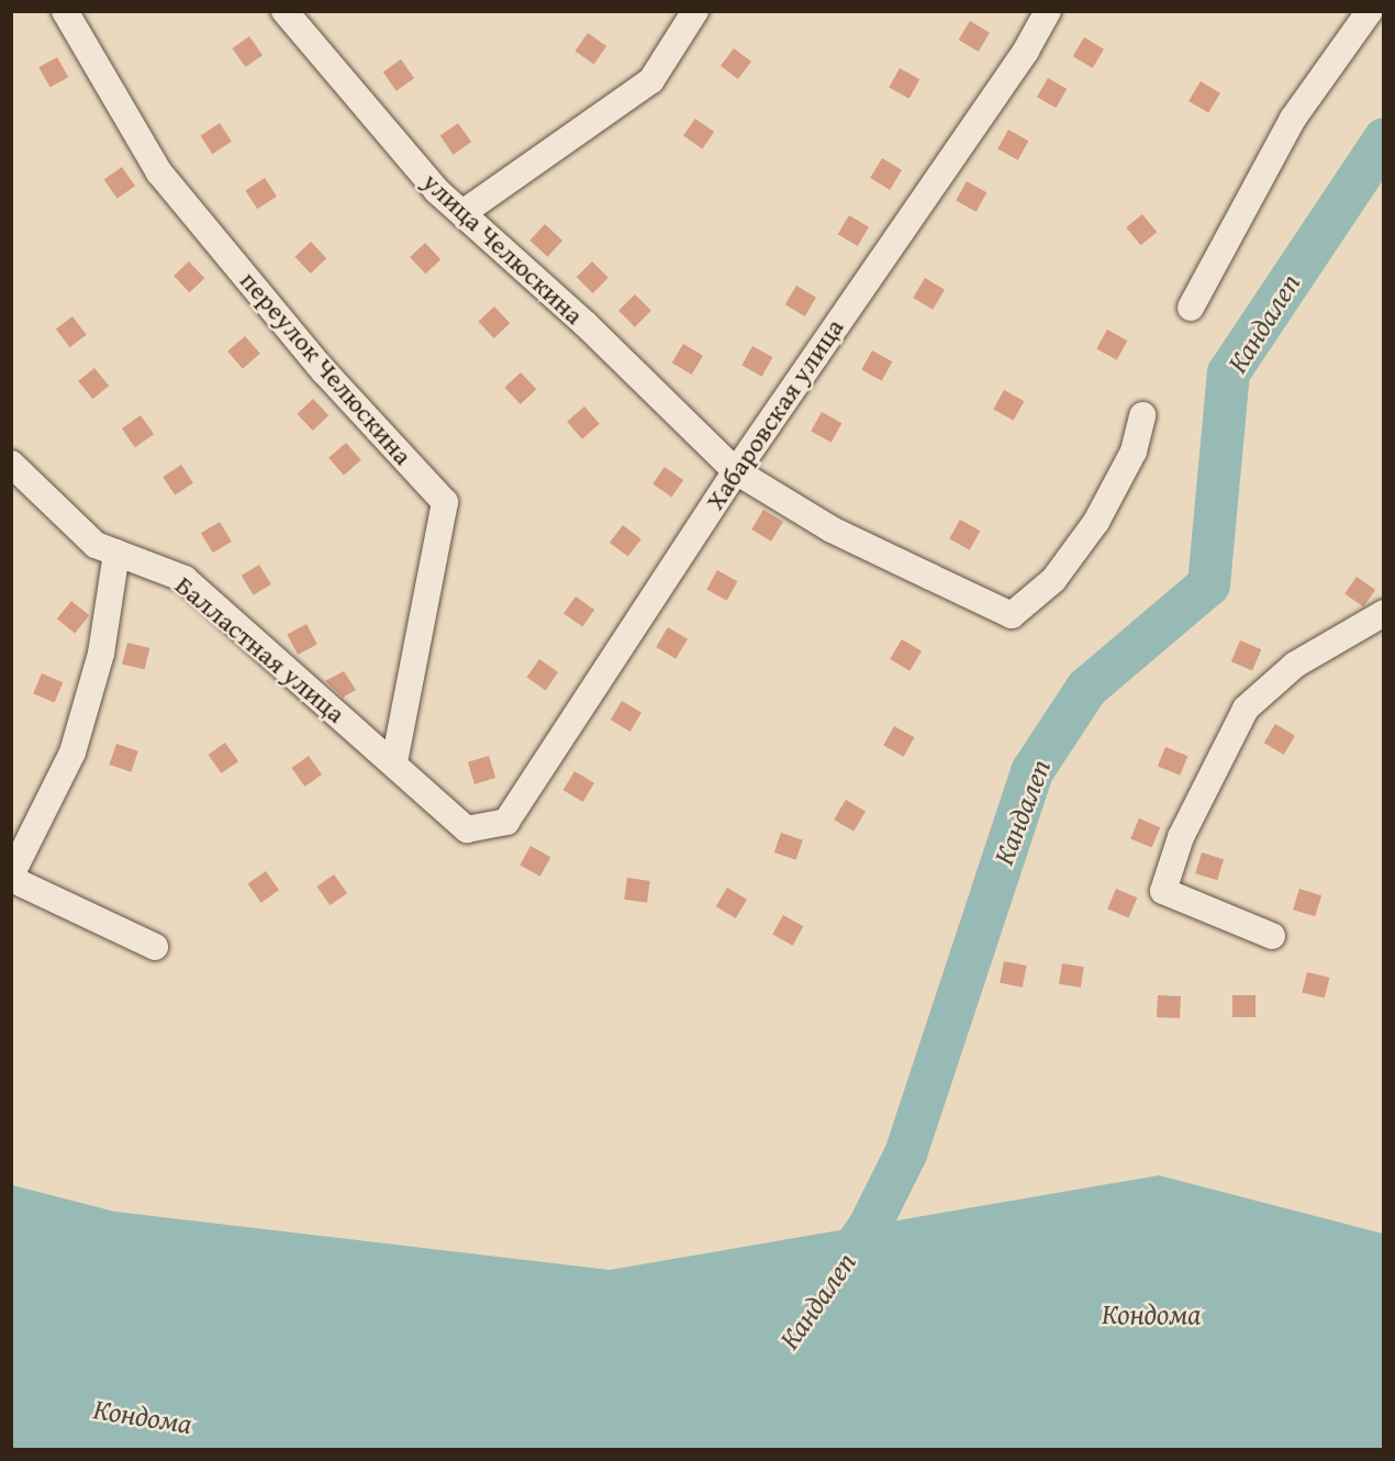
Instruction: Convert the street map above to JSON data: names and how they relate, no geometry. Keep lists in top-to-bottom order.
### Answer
{
  "streets": {
    "street": [
      "улица Челюскина",
      "переулок Челюскина",
      "Хабаровская улица",
      "Балластная улица"
    ]
  },
  "crossings": [
    ["улица Челюскина", "Хабаровская улица"],
    ["переулок Челюскина", "Балластная улица"],
    ["Хабаровская улица", "Балластная улица"]
  ],
  "water": ["Кандалеп", "Кондома"]
}
